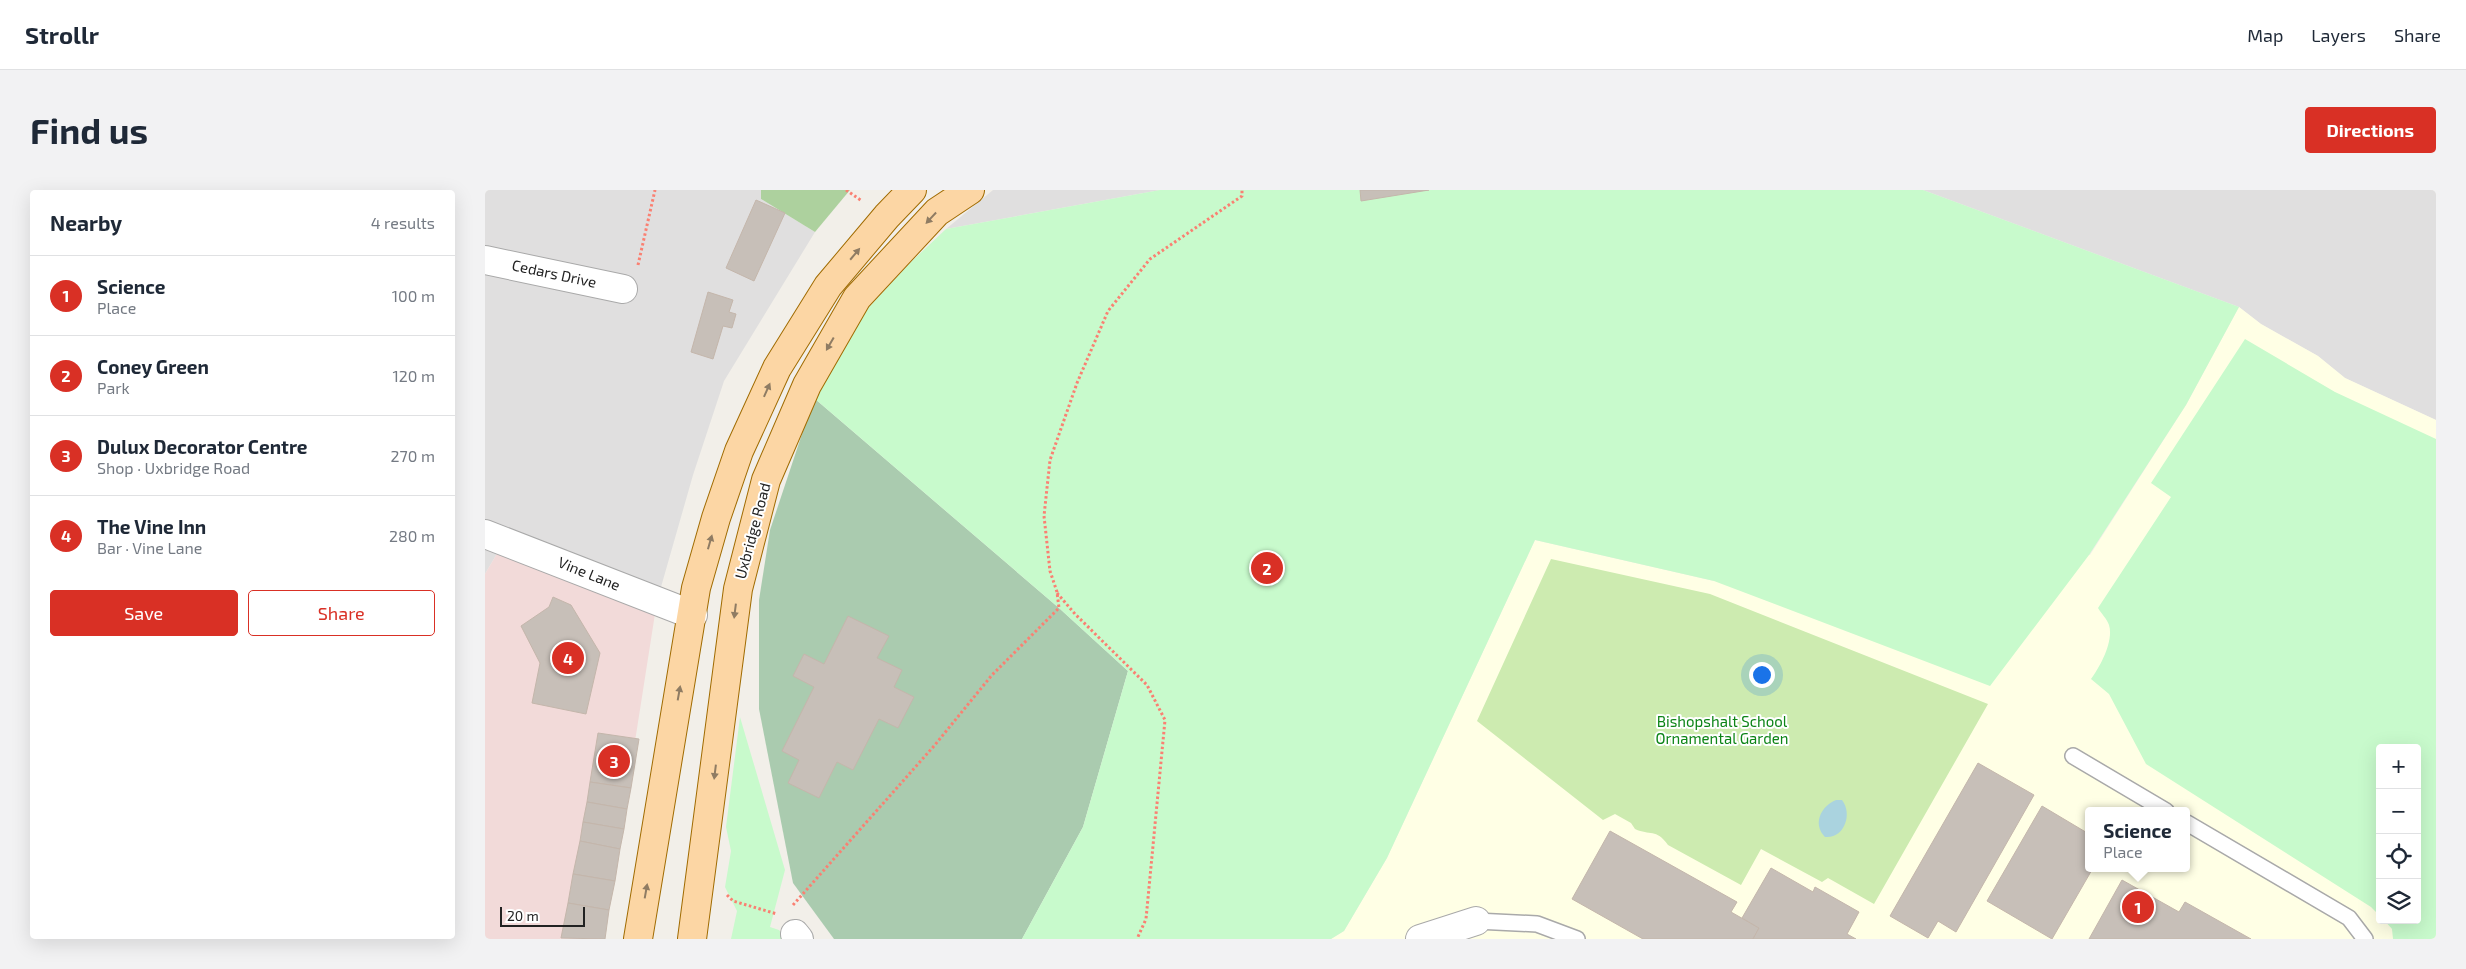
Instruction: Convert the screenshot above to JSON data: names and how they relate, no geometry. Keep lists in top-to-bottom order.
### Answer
{
  "streets": {
    "main road": ["Uxbridge Road"],
    "street": ["Cedars Drive", "Vine Lane"]
  },
  "parks": ["Bishopshalt School Ornamental Garden"],
  "scale_bar": "20 m",
  "page": {
    "header": "Strollr",
    "nav": ["Map", "Layers", "Share"],
    "buttons": [
      "Directions",
      ["Save", "Share"]
    ],
    "title": "Find us",
    "heading": ["Nearby", "4 results"],
    "list": [
      {
        "mark": "1",
        "name": "Science",
        "note": "Place",
        "value": "100 m"
      },
      {
        "mark": "2",
        "name": "Coney Green",
        "note": "Park",
        "value": "120 m"
      },
      {
        "mark": "3",
        "name": "Dulux Decorator Centre",
        "note": "Shop · Uxbridge Road",
        "value": "270 m"
      },
      {
        "mark": "4",
        "name": "The Vine Inn",
        "note": "Bar · Vine Lane",
        "value": "280 m"
      }
    ],
    "pins": [
      "2",
      "4",
      "3",
      "1"
    ],
    "map_buttons": ["+", "−"],
    "popup": ["Science", "Place"],
    "scale": "20 m"
  }
}
